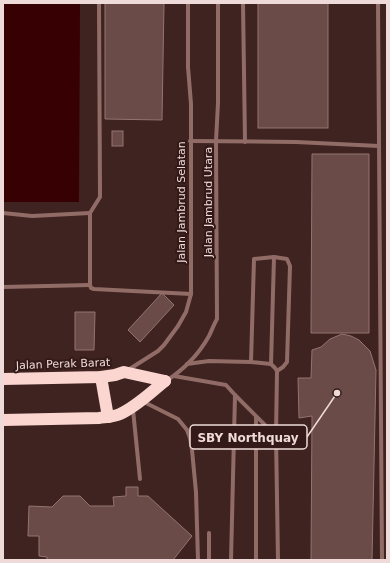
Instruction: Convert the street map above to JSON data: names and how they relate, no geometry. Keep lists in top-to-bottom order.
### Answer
{
  "streets": {
    "highway": ["Jalan Perak Barat"],
    "lane": ["Jalan Jambrud Selatan", "Jalan Jambrud Utara"]
  },
  "crossings": [
    ["Jalan Jambrud Selatan", "Jalan Perak Barat"]
  ],
  "places": ["SBY Northquay"]
}
